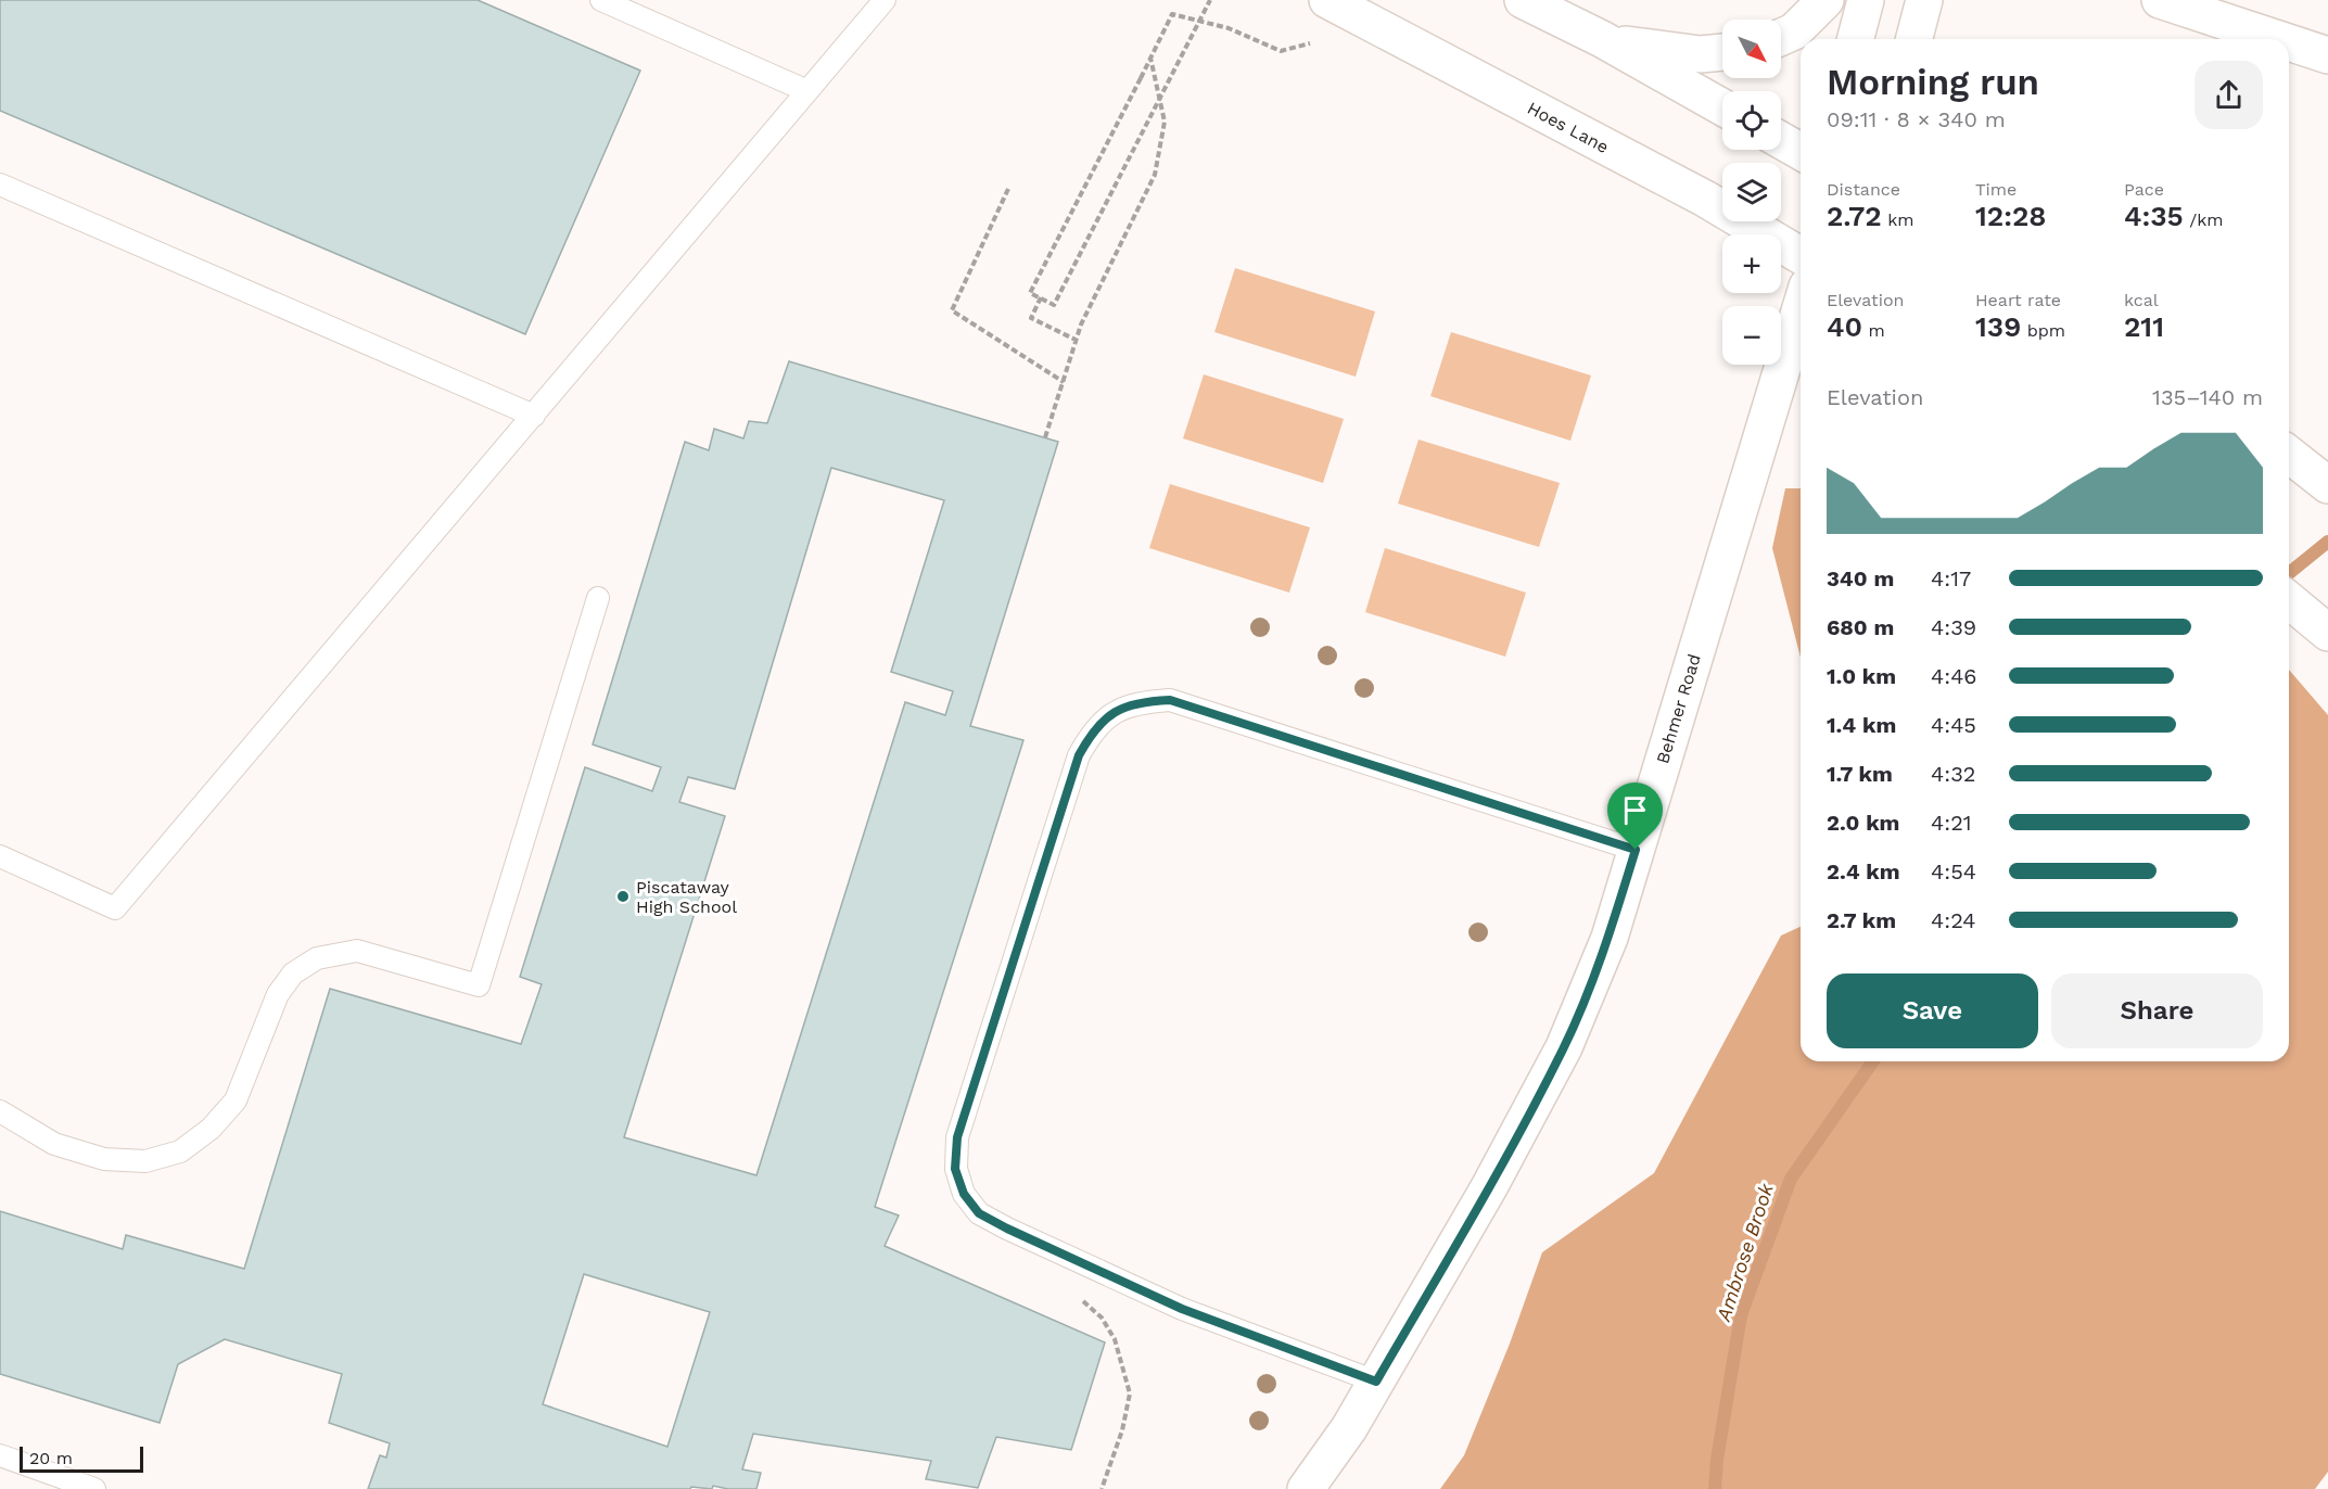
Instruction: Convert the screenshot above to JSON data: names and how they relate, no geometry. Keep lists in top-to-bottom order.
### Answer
{
  "streets": {
    "main road": ["Hoes Lane", "Behmer Road"]
  },
  "water": ["Ambrose Brook"],
  "places": ["Piscataway High School"],
  "scale_bar": "20 m",
  "north": "bottom right",
  "page": {
    "map_buttons": ["+", "−"],
    "heading": ["Morning run", "09:11 · 8 × 340 m"],
    "stats": [
      ["Distance", "2.72 km"],
      ["Time", "12:28"],
      ["Pace", "4:35 /km"],
      ["Elevation", "40 m"],
      ["Heart rate", "139 bpm"],
      ["kcal", "211"]
    ],
    "chart": ["Elevation", "135–140 m"],
    "list": [
      {
        "name": "340 m",
        "note": "4:17"
      },
      {
        "name": "680 m",
        "note": "4:39"
      },
      {
        "name": "1.0 km",
        "note": "4:46"
      },
      {
        "name": "1.4 km",
        "note": "4:45"
      },
      {
        "name": "1.7 km",
        "note": "4:32"
      },
      {
        "name": "2.0 km",
        "note": "4:21"
      },
      {
        "name": "2.4 km",
        "note": "4:54"
      },
      {
        "name": "2.7 km",
        "note": "4:24"
      }
    ],
    "buttons": ["Save", "Share"],
    "scale": "20 m"
  }
}
